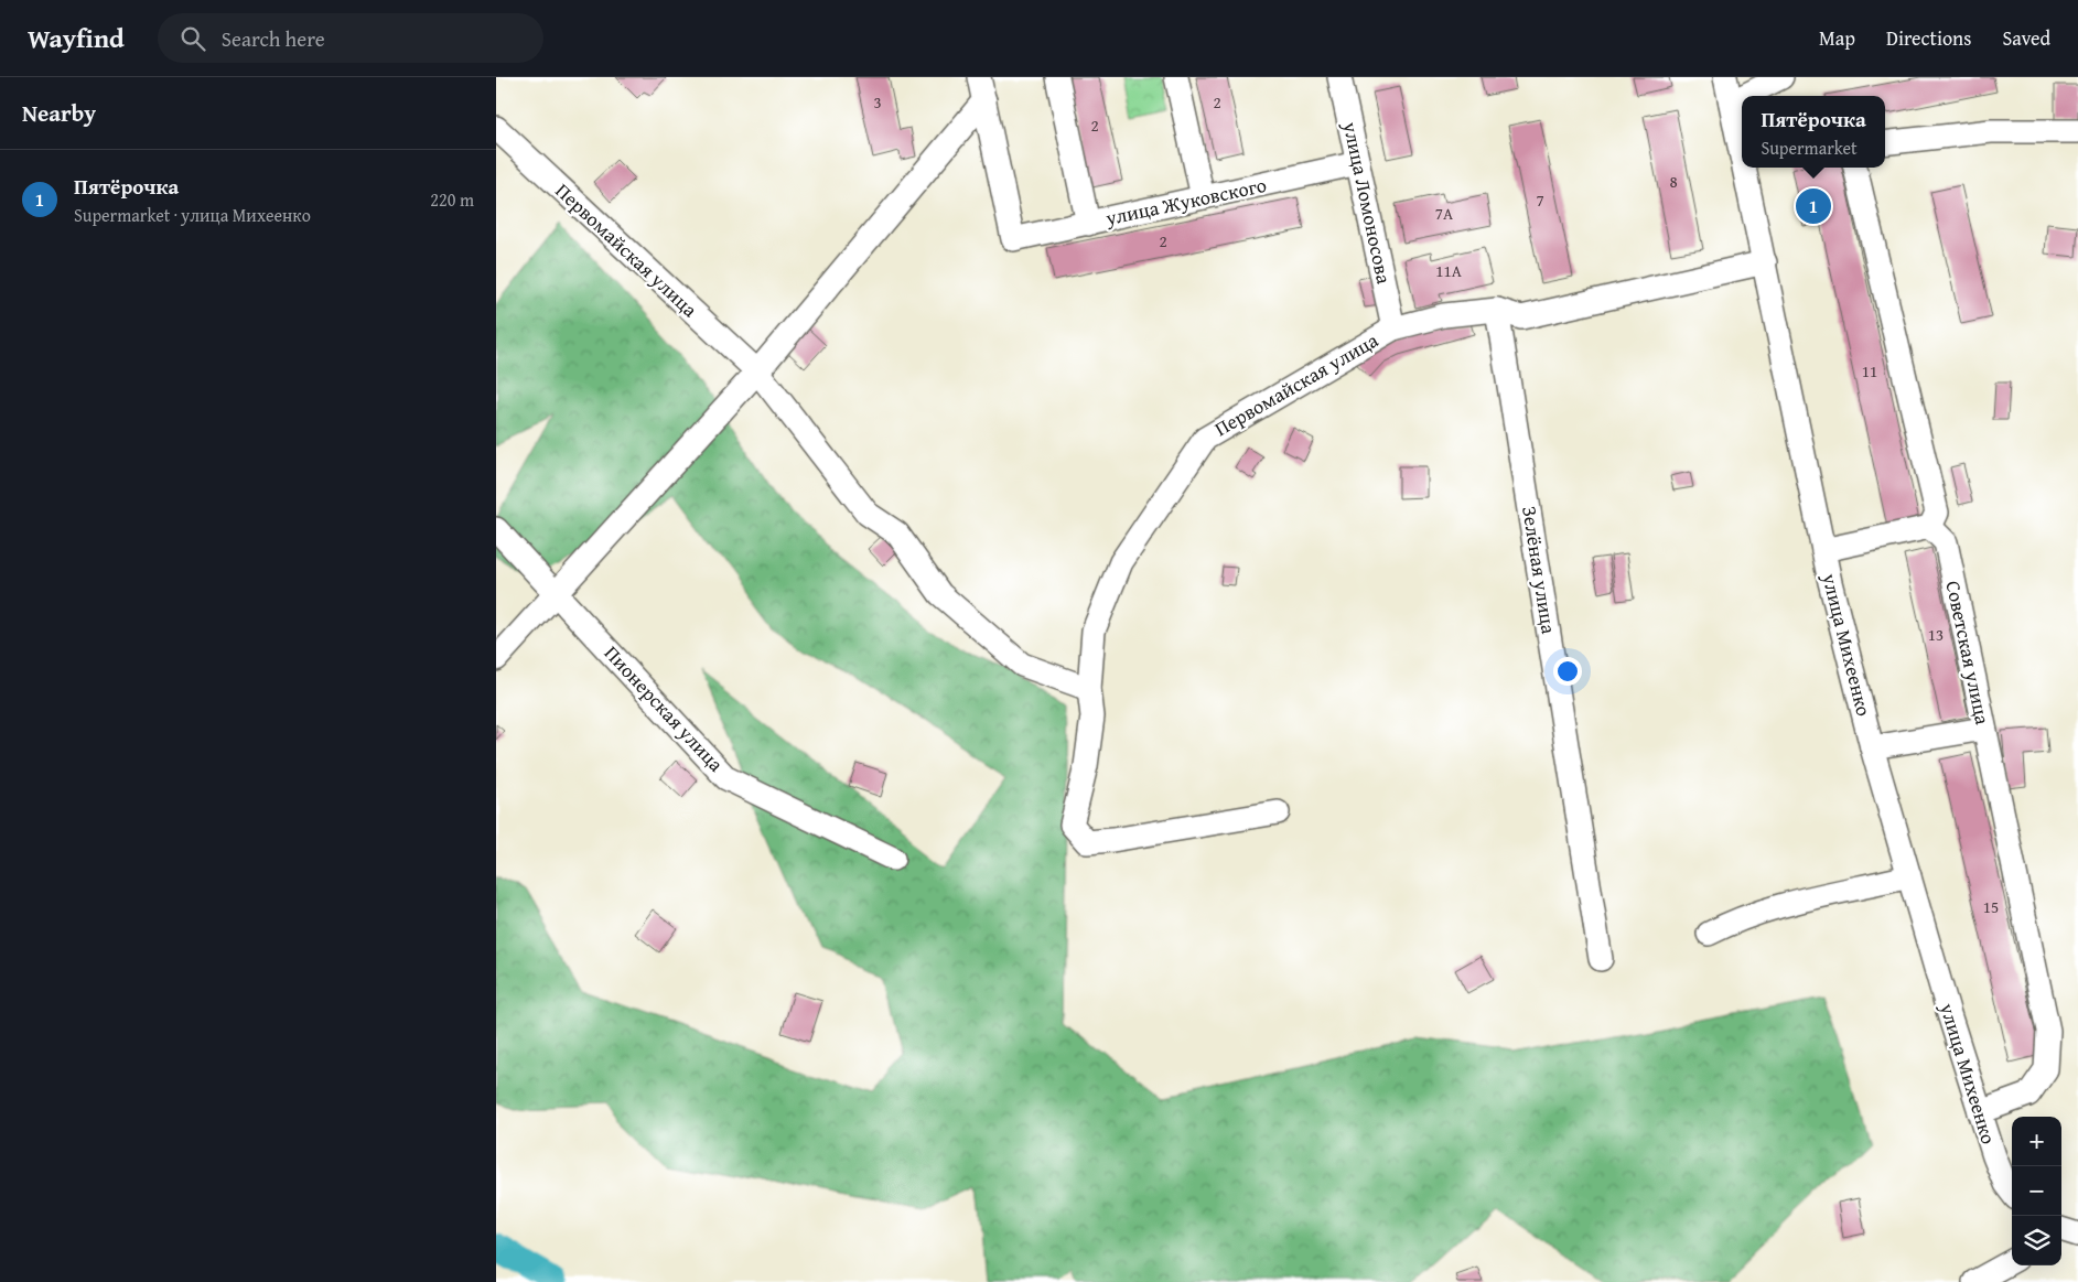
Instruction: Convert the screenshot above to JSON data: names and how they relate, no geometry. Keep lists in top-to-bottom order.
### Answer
{
  "streets": {
    "street": [
      "улица Жуковского",
      "улица Ломоносова",
      "Первомайская улица",
      "Зелёная улица",
      "улица Михеенко",
      "Советская улица",
      "Пионерская улица"
    ]
  },
  "crossings": [
    ["улица Жуковского", "улица Ломоносова"],
    ["улица Ломоносова", "Первомайская улица"],
    ["Первомайская улица", "Зелёная улица"],
    ["Первомайская улица", "улица Михеенко"],
    ["улица Михеенко", "Советская улица"]
  ],
  "house_numbers": [
    "3",
    "2",
    "2",
    "8",
    "7",
    "7А",
    "2",
    "11А",
    "11",
    "13",
    "15"
  ],
  "page": {
    "header": "Wayfind",
    "search": "Search here",
    "nav": ["Map", "Directions", "Saved"],
    "heading": "Nearby",
    "popup": ["Пятёрочка", "Supermarket"],
    "list": [
      {
        "mark": "1",
        "name": "Пятёрочка",
        "note": "Supermarket · улица Михеенко",
        "value": "220 m"
      }
    ],
    "pins": "1",
    "map_buttons": ["+", "−"]
  }
}
